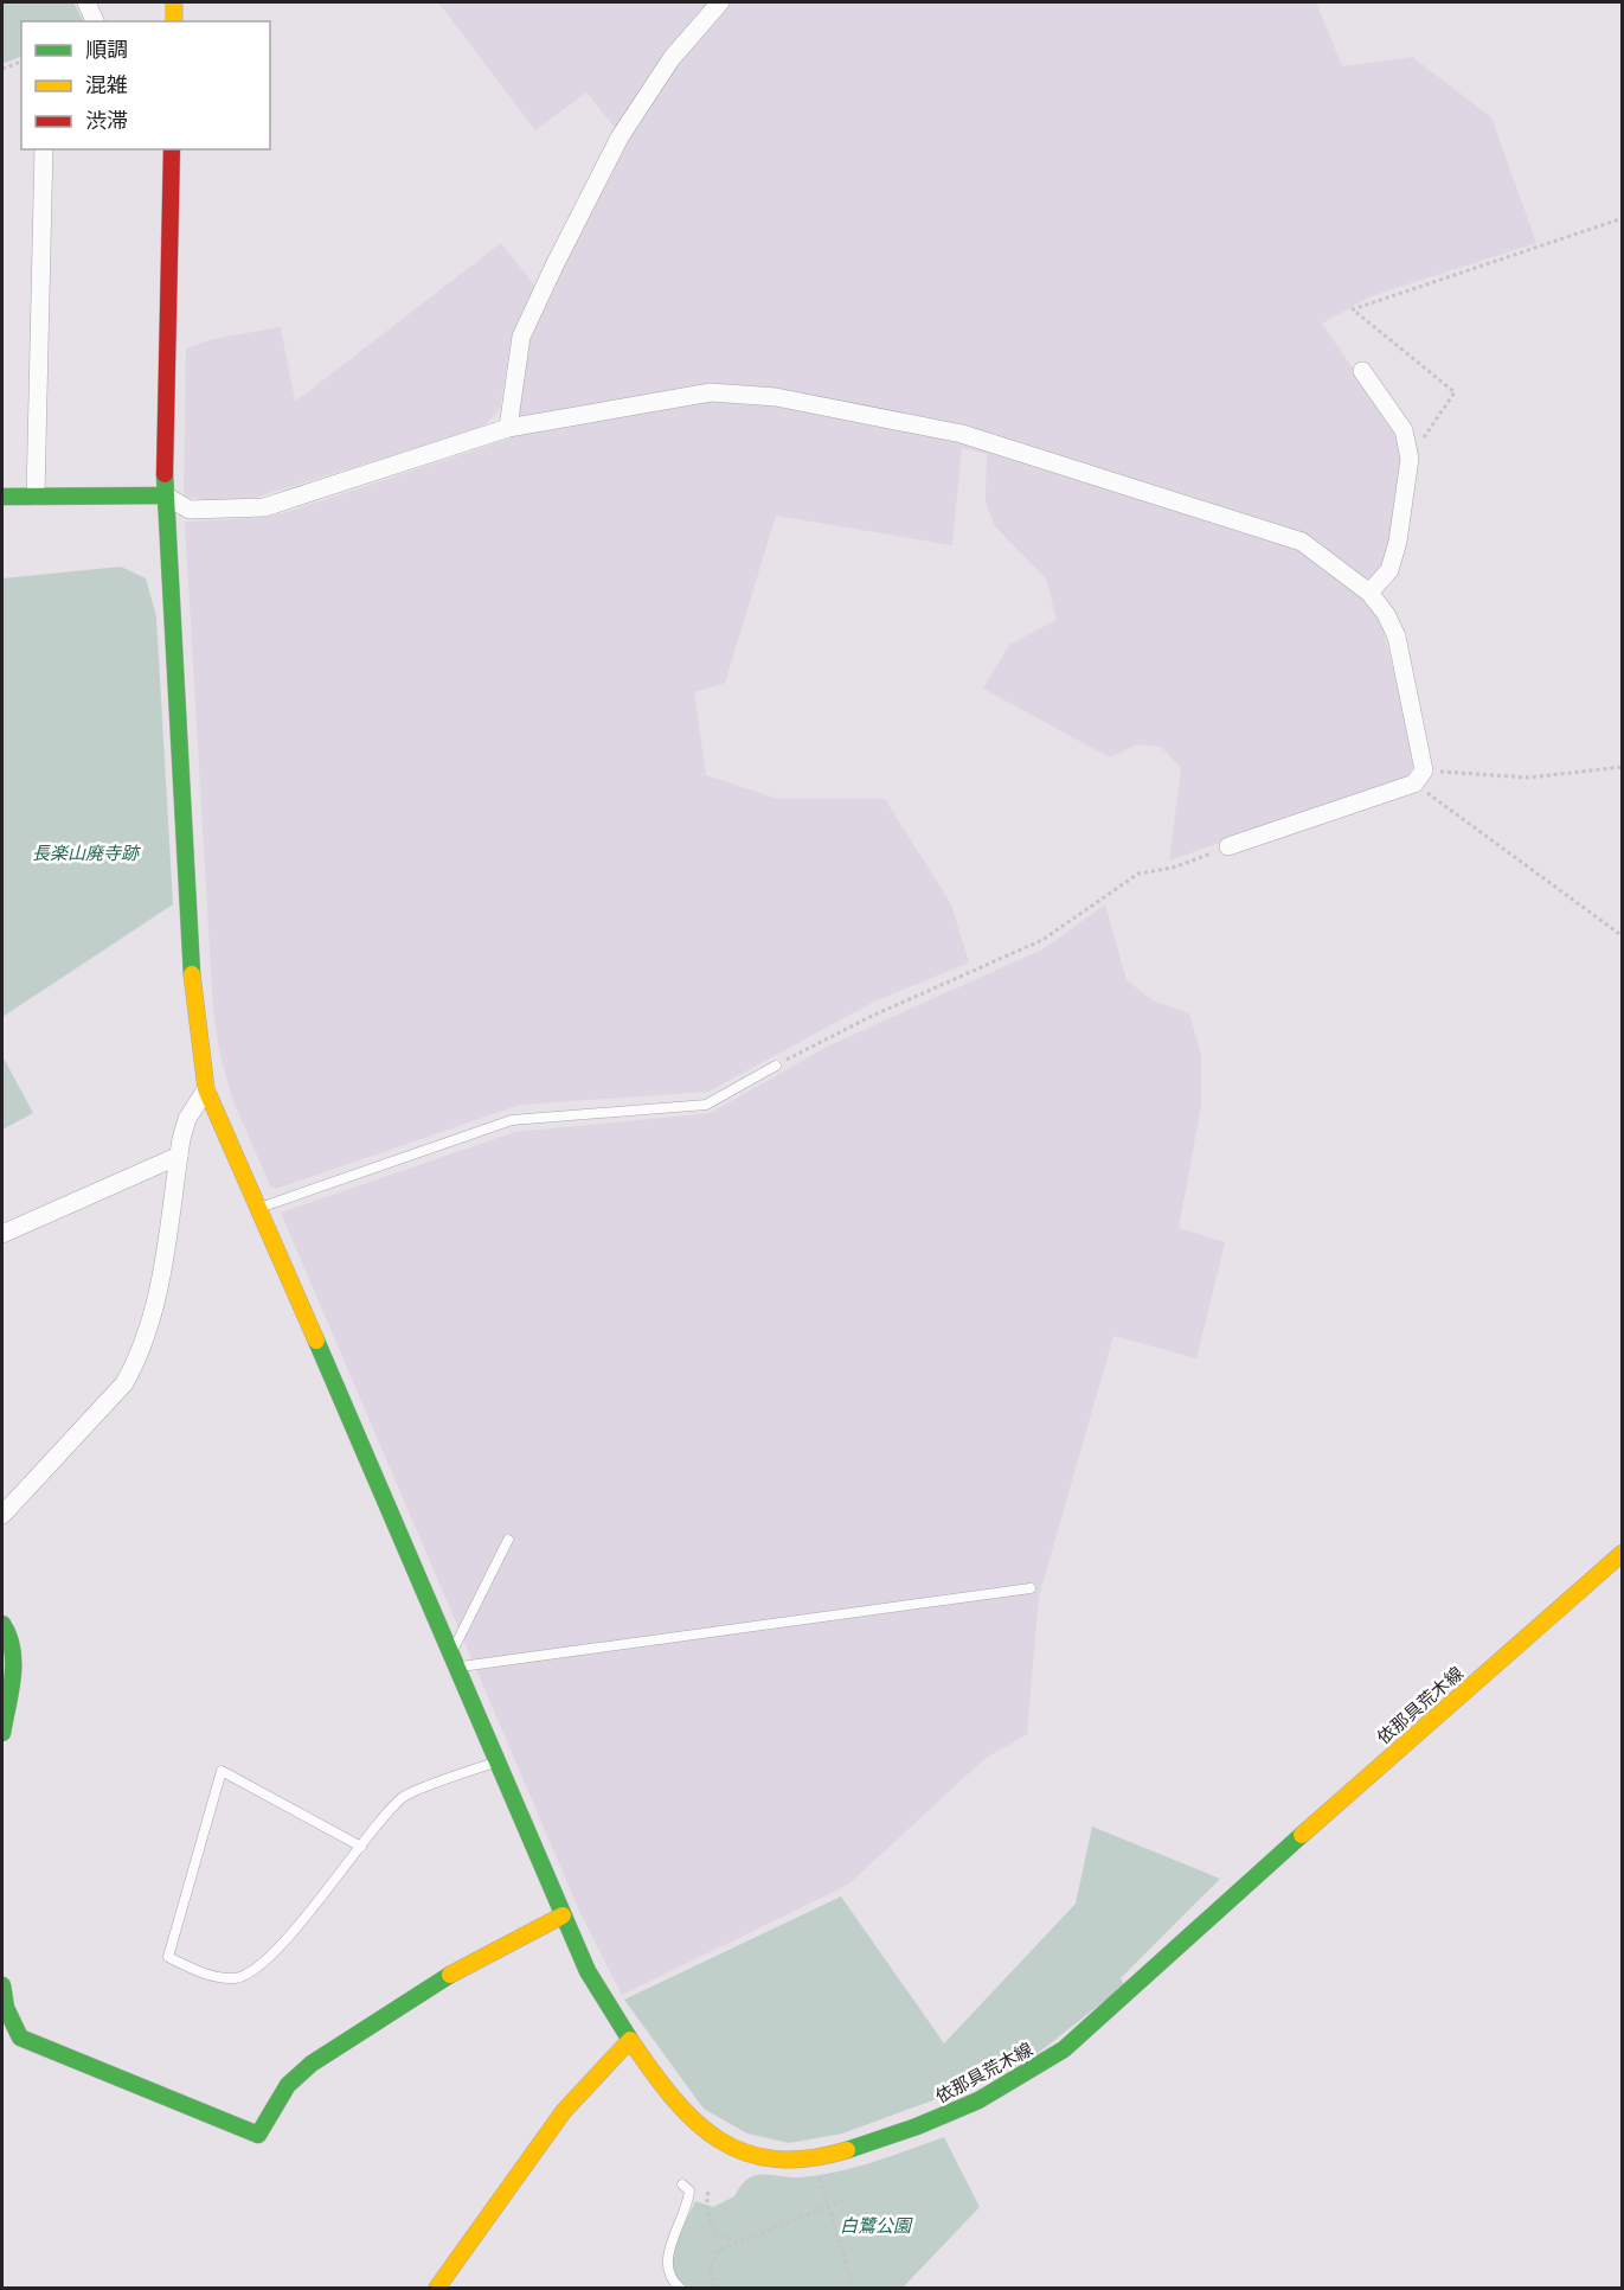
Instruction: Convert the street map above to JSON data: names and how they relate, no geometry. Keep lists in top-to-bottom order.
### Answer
{
  "streets": {
    "street": ["依那具荒木線"]
  },
  "parks": ["長楽山廃寺跡", "白鷺公園"],
  "legend": ["順調", "混雑", "渋滞"]
}
